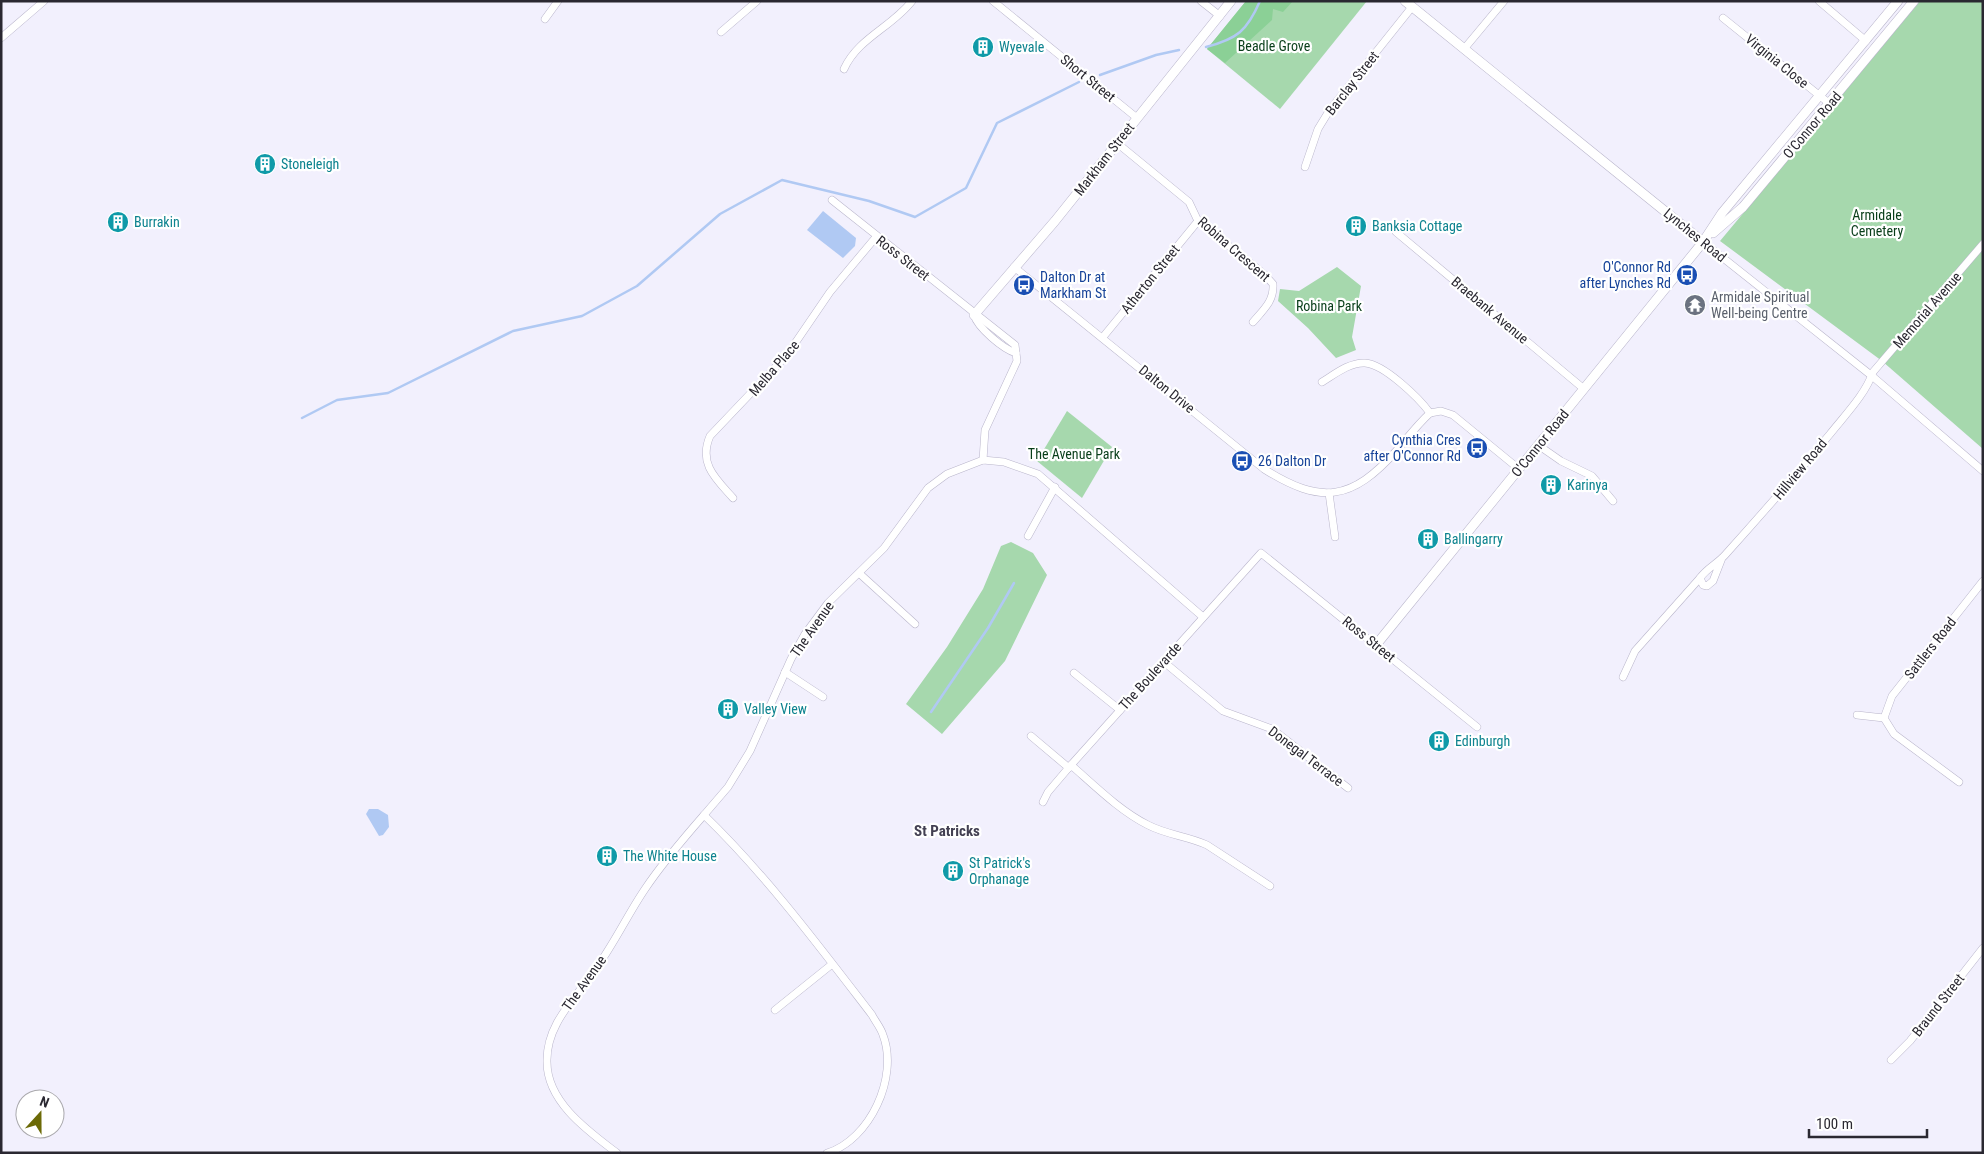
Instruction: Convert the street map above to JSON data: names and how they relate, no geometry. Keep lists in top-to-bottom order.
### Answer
{
  "streets": {
    "street": [
      "Virginia Close",
      "Short Street",
      "Barclay Street",
      "O'Connor Road",
      "Markham Street",
      "Lynches Road",
      "Robina Crescent",
      "Ross Street",
      "Atherton Street",
      "Braebank Avenue",
      "Memorial Avenue",
      "Melba Place",
      "Dalton Drive",
      "Hillview Road",
      "The Avenue",
      "Sattlers Road",
      "The Boulevarde",
      "Donegal Terrace",
      "Braund Street"
    ]
  },
  "crossings": [
    ["Virginia Close", "O'Connor Road"],
    ["Short Street", "Markham Street"],
    ["Barclay Street", "Lynches Road"],
    ["O'Connor Road", "Lynches Road"],
    ["O'Connor Road", "Ross Street"],
    ["O'Connor Road", "Braebank Avenue"],
    ["Markham Street", "Robina Crescent"],
    ["Markham Street", "Ross Street"],
    ["Markham Street", "Dalton Drive"],
    ["Lynches Road", "Memorial Avenue"],
    ["Lynches Road", "Hillview Road"],
    ["Robina Crescent", "Atherton Street"],
    ["Ross Street", "Melba Place"],
    ["Ross Street", "The Avenue"],
    ["Ross Street", "The Boulevarde"],
    ["Atherton Street", "Dalton Drive"],
    ["Memorial Avenue", "Hillview Road"],
    ["The Avenue", "The Boulevarde"],
    ["The Boulevarde", "Donegal Terrace"]
  ],
  "districts": ["St Patricks"],
  "parks": [
    "Beadle Grove",
    "Armidale Cemetery",
    "Robina Park",
    "The Avenue Park"
  ],
  "places": {
    "building": [
      "Wyevale",
      "Stoneleigh",
      "Burrakin",
      "Banksia Cottage",
      "Karinya",
      "Ballingarry",
      "Valley View",
      "Edinburgh",
      "The White House",
      "St Patrick's Orphanage"
    ],
    "bus stop": [
      "O'Connor Rd after Lynches Rd",
      "Dalton Dr at Markham St",
      "Cynthia Cres after O'Connor Rd",
      "26 Dalton Dr"
    ],
    "temple": ["Armidale Spiritual Well-being Centre"]
  },
  "scale_bar": "100 m",
  "north": "top"
}
